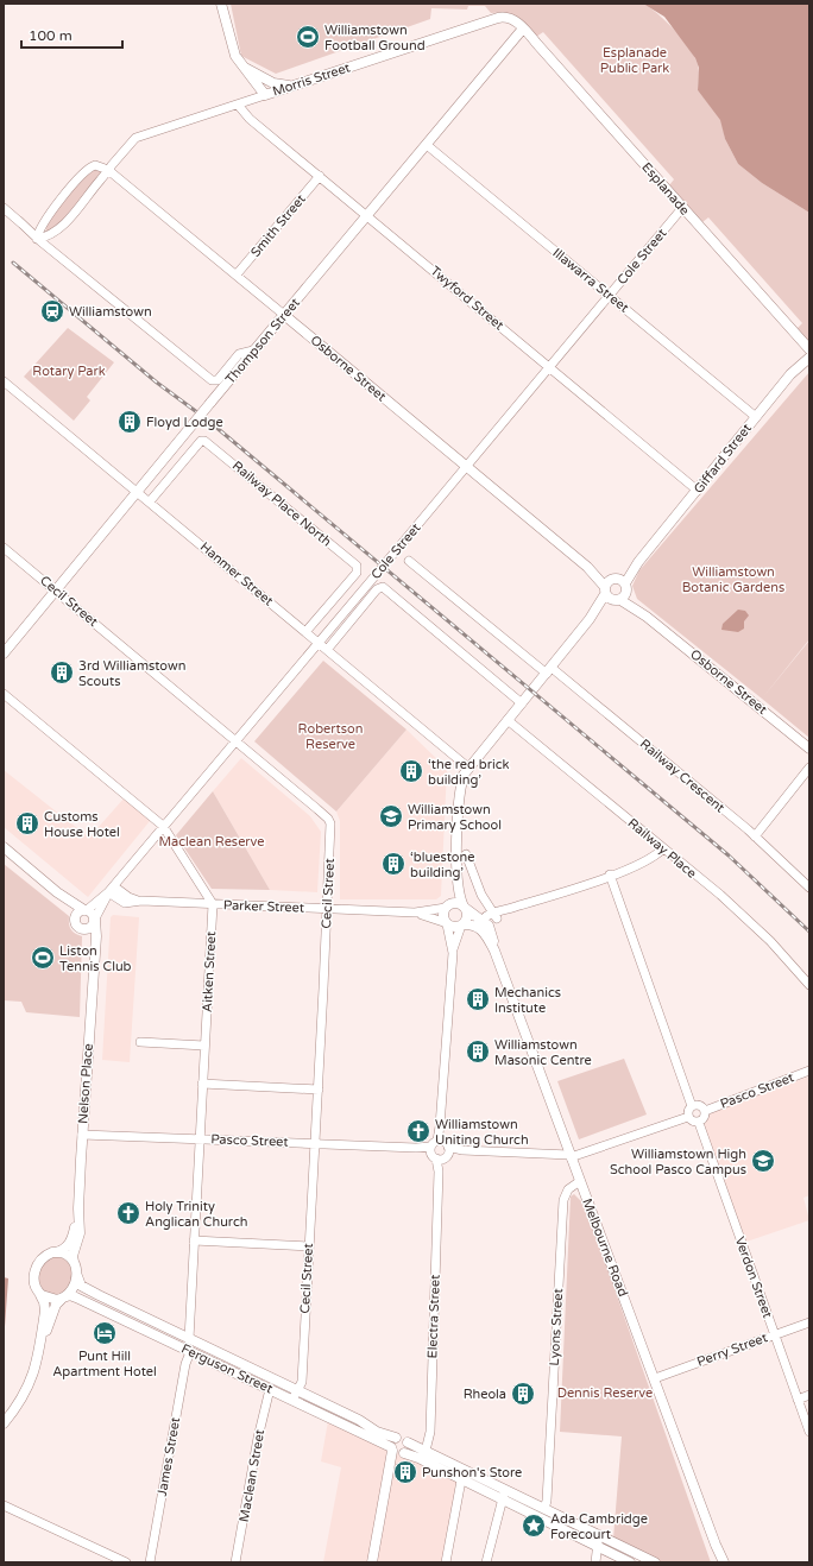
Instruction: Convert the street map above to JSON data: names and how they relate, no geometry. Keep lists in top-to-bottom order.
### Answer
{
  "streets": {
    "street": [
      "Morris Street",
      "Esplanade",
      "Smith Street",
      "Cole Street",
      "Illawarra Street",
      "Twyford Street",
      "Thompson Street",
      "Osborne Street",
      "Giffard Street",
      "Railway Place North",
      "Hanmer Street",
      "Cecil Street",
      "Railway Crescent",
      "Railway Place",
      "Parker Street",
      "Aitken Street",
      "Nelson Place",
      "Pasco Street",
      "Melbourne Road",
      "Verdon Street",
      "Electra Street",
      "Lyons Street",
      "Perry Street",
      "Ferguson Street",
      "James Street",
      "Maclean Street"
    ]
  },
  "crossings": [
    ["Morris Street", "Esplanade"],
    ["Morris Street", "Twyford Street"],
    ["Morris Street", "Thompson Street"],
    ["Morris Street", "Osborne Street"],
    ["Esplanade", "Cole Street"],
    ["Esplanade", "Thompson Street"],
    ["Smith Street", "Twyford Street"],
    ["Smith Street", "Osborne Street"],
    ["Cole Street", "Illawarra Street"],
    ["Cole Street", "Twyford Street"],
    ["Cole Street", "Osborne Street"],
    ["Cole Street", "Hanmer Street"],
    ["Cole Street", "Cecil Street"],
    ["Cole Street", "Parker Street"],
    ["Cole Street", "Nelson Place"],
    ["Illawarra Street", "Thompson Street"],
    ["Illawarra Street", "Giffard Street"],
    ["Twyford Street", "Thompson Street"],
    ["Twyford Street", "Giffard Street"],
    ["Thompson Street", "Osborne Street"],
    ["Thompson Street", "Hanmer Street"],
    ["Thompson Street", "Cecil Street"],
    ["Osborne Street", "Giffard Street"],
    ["Giffard Street", "Hanmer Street"],
    ["Giffard Street", "Railway Crescent"],
    ["Giffard Street", "Railway Place"],
    ["Railway Place North", "Hanmer Street"],
    ["Cecil Street", "Parker Street"],
    ["Cecil Street", "Pasco Street"],
    ["Cecil Street", "Ferguson Street"],
    ["Parker Street", "Aitken Street"],
    ["Parker Street", "Electra Street"],
    ["Aitken Street", "Pasco Street"],
    ["Aitken Street", "Ferguson Street"],
    ["Nelson Place", "Pasco Street"],
    ["Nelson Place", "Ferguson Street"],
    ["Pasco Street", "Melbourne Road"],
    ["Pasco Street", "Verdon Street"],
    ["Pasco Street", "Electra Street"],
    ["Melbourne Road", "Lyons Street"],
    ["Melbourne Road", "Perry Street"],
    ["Verdon Street", "Perry Street"],
    ["Ferguson Street", "James Street"],
    ["Ferguson Street", "Maclean Street"]
  ],
  "parks": [
    "Esplanade Public Park",
    "Rotary Park",
    "Williamstown Botanic Gardens",
    "Robertson Reserve",
    "Maclean Reserve",
    "Dennis Reserve"
  ],
  "places": {
    "sports": ["Williamstown Football Ground", "Liston Tennis Club"],
    "station": ["Williamstown"],
    "building": [
      "Floyd Lodge",
      "3rd Williamstown Scouts",
      "‘the red brick building’",
      "Customs House Hotel",
      "‘bluestone building’",
      "Mechanics Institute",
      "Williamstown Masonic Centre",
      "Rheola",
      "Punshon's Store"
    ],
    "school or university": ["Williamstown Primary School", "Williamstown High School Pasco Campus"],
    "church": ["Williamstown Uniting Church", "Holy Trinity Anglican Church"],
    "hotel": ["Punt Hill Apartment Hotel"],
    "place": ["Ada Cambridge Forecourt"]
  },
  "scale_bar": "100 m"
}
